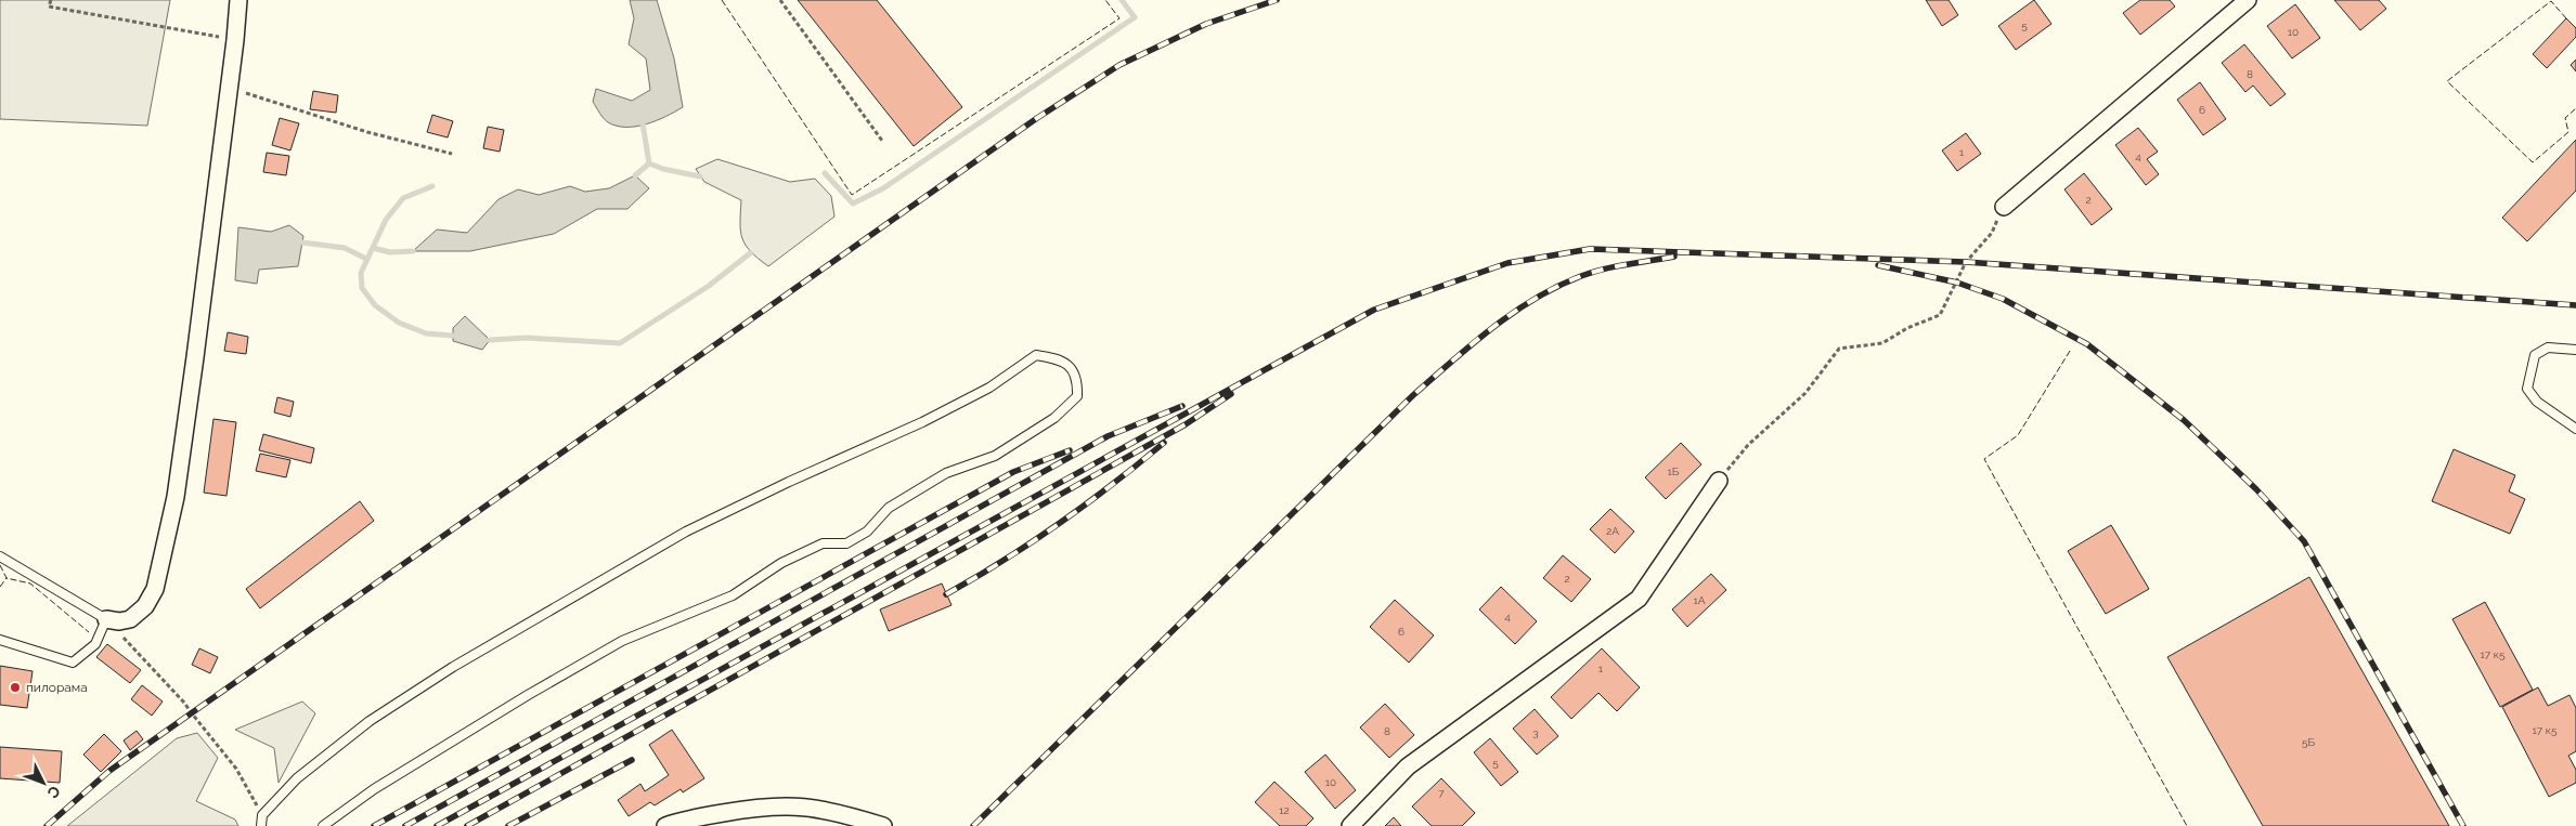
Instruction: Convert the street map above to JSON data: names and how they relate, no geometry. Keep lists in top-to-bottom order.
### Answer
{
  "places": ["пилорама"],
  "house_numbers": [
    "5",
    "10",
    "8",
    "6",
    "1",
    "4",
    "2",
    "1Б",
    "2А",
    "2",
    "1А",
    "4",
    "6",
    "17 к5",
    "1",
    "17 к5",
    "8",
    "3",
    "5Б",
    "5",
    "10",
    "7",
    "12"
  ],
  "north": "bottom right"
}
